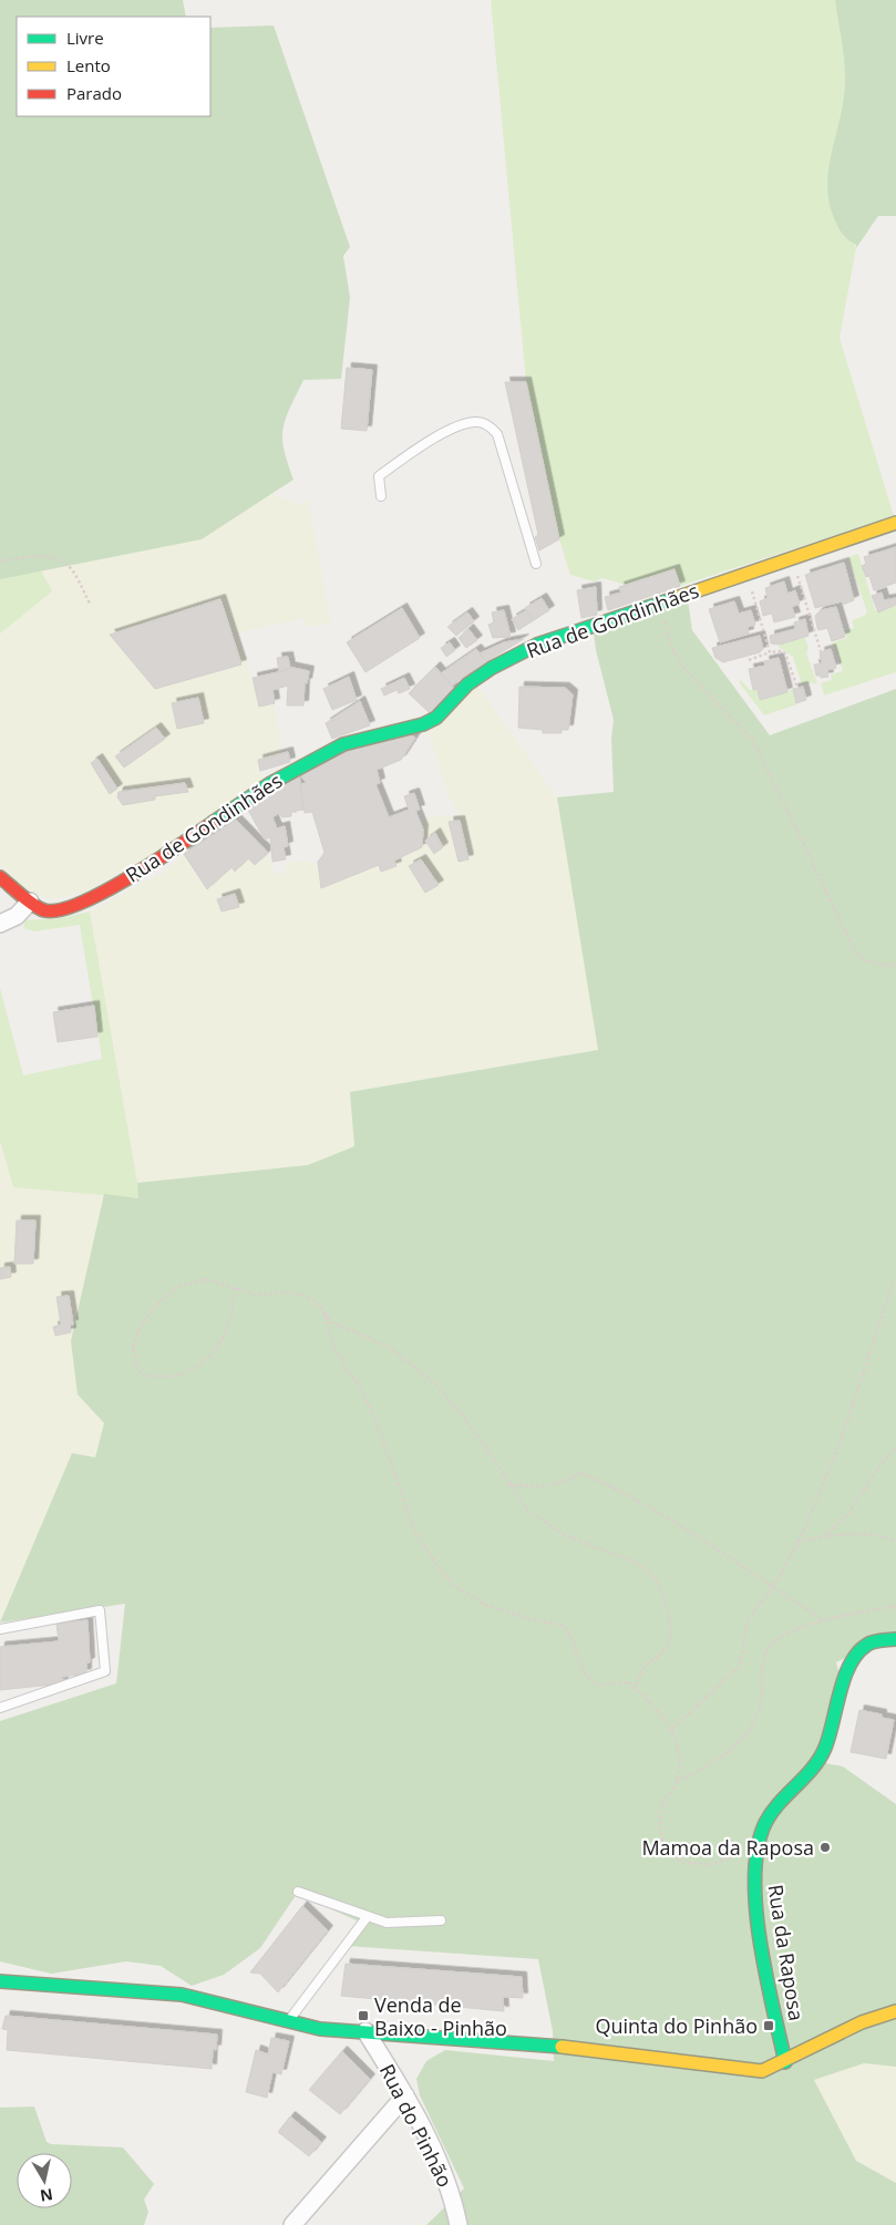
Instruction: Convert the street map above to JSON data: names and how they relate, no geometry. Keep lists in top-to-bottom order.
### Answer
{
  "streets": {
    "street": ["Rua de Gondinhães", "Rua da Raposa", "Rua do Pinhão"]
  },
  "places": {
    "other": ["Mamoa da Raposa"],
    "transit": ["Venda de Baixo - Pinhão", "Quinta do Pinhão"]
  },
  "legend": ["Livre", "Lento", "Parado"],
  "north": "bottom"
}
